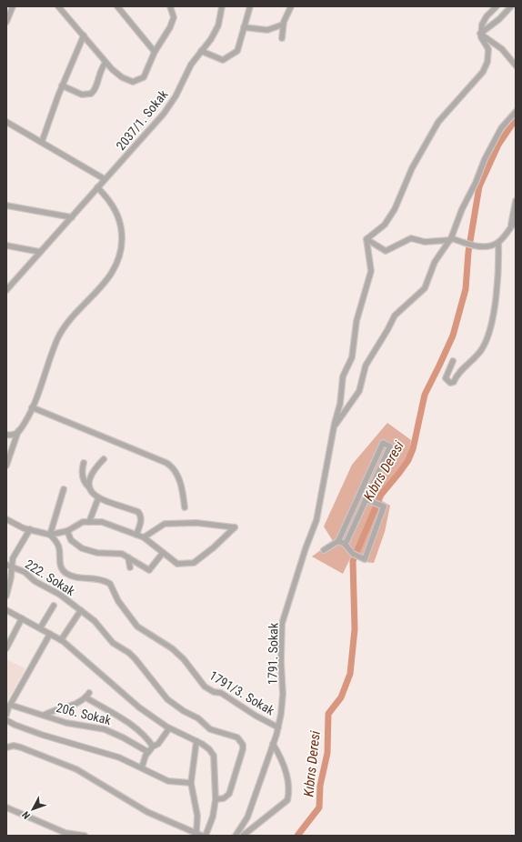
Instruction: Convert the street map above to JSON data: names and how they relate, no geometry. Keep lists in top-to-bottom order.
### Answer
{
  "streets": {
    "street": [
      "2037/1. Sokak",
      "222. Sokak",
      "1791. Sokak",
      "1791/3. Sokak",
      "206. Sokak"
    ]
  },
  "crossings": [
    ["1791. Sokak", "1791/3. Sokak"]
  ],
  "water": ["Kıbrıs Deresi"],
  "north": "bottom left"
}
